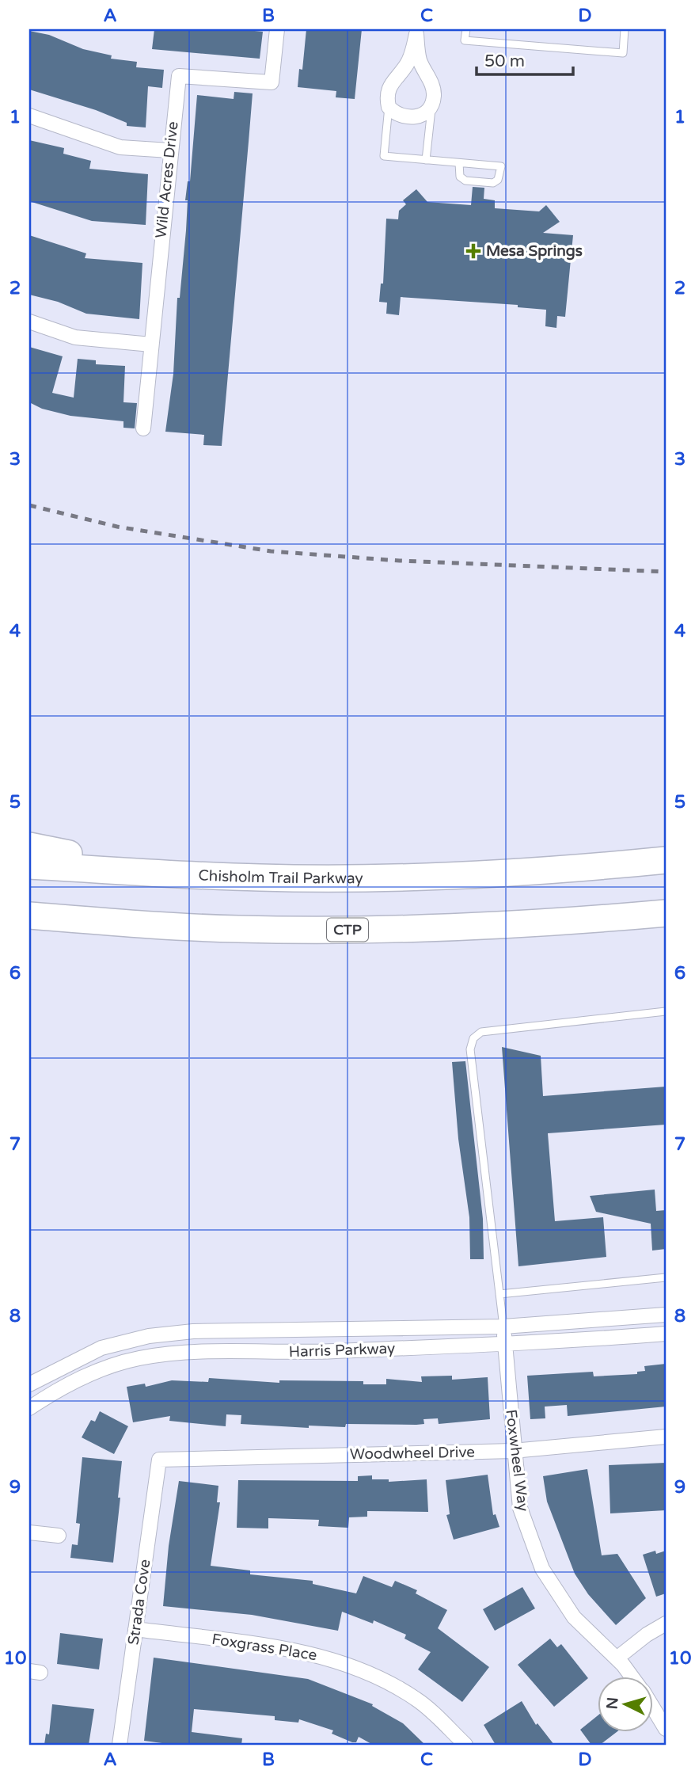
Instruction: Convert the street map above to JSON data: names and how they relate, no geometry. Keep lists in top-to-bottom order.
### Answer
{
  "streets": {
    "highway": ["Chisholm Trail Parkway", "CTP"],
    "street": [
      "Wild Acres Drive",
      "Harris Parkway",
      "Woodwheel Drive",
      "Foxwheel Way",
      "Strada Cove",
      "Foxgrass Place"
    ]
  },
  "crossings": [
    ["Harris Parkway", "Foxwheel Way"],
    ["Woodwheel Drive", "Foxwheel Way"],
    ["Woodwheel Drive", "Strada Cove"],
    ["Strada Cove", "Foxgrass Place"]
  ],
  "places": {
    "health": ["Mesa Springs"]
  },
  "scale_bar": "50 m",
  "north": "left",
  "grid": {
    "columns": [
      "A",
      "B",
      "C",
      "D"
    ],
    "rows": [
      "1",
      "2",
      "3",
      "4",
      "5",
      "6",
      "7",
      "8",
      "9",
      "10"
    ]
  }
}
